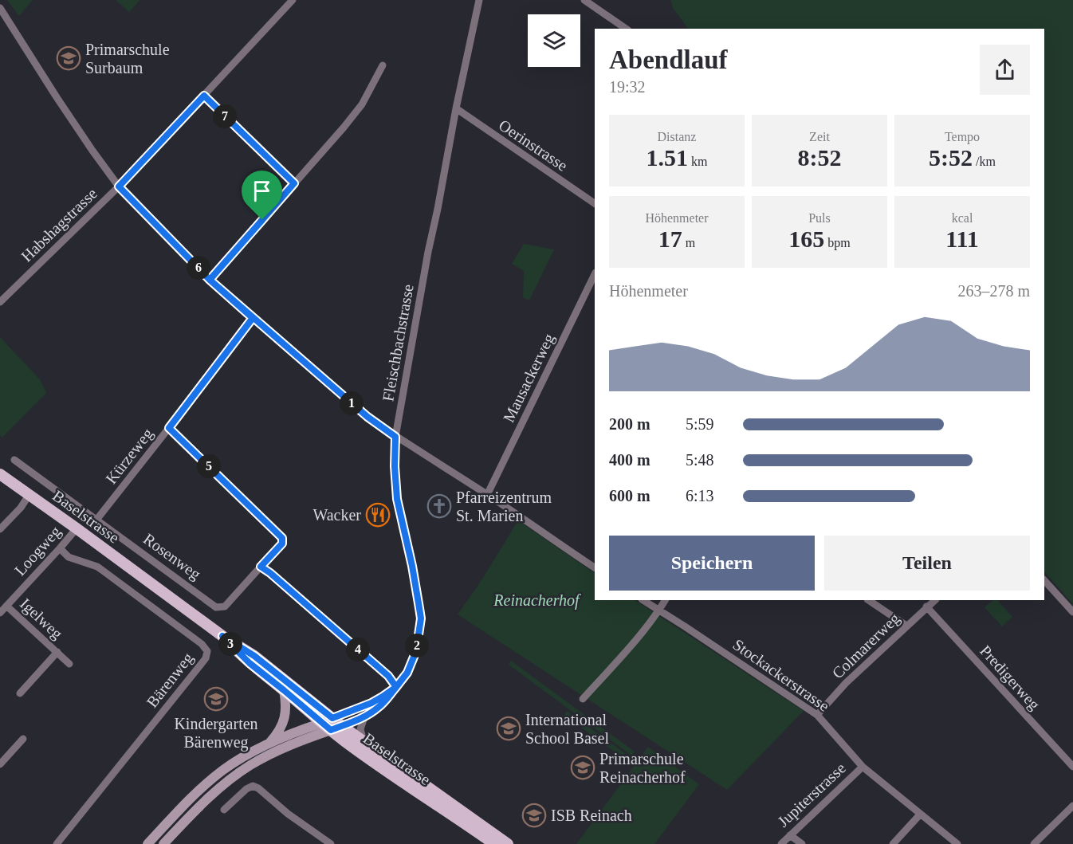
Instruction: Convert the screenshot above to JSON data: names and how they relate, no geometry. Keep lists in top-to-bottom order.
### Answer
{
  "streets": {
    "main road": ["Baselstrasse"],
    "street": [
      "Oerinstrasse",
      "Habshagstrasse",
      "Fleischbachstrasse",
      "Mausackerweg",
      "Kürzeweg",
      "Loogweg",
      "Rosenweg",
      "Igelweg",
      "Colmarerweg",
      "Stockackerstrasse",
      "Predigerweg",
      "Bärenweg",
      "Jupiterstrasse"
    ]
  },
  "crossings": [
    ["Oerinstrasse", "Fleischbachstrasse"],
    ["Fleischbachstrasse", "Baselstrasse"],
    ["Kürzeweg", "Rosenweg"],
    ["Baselstrasse", "Loogweg"],
    ["Loogweg", "Igelweg"],
    ["Loogweg", "Bärenweg"],
    ["Colmarerweg", "Stockackerstrasse"],
    ["Colmarerweg", "Predigerweg"],
    ["Stockackerstrasse", "Jupiterstrasse"]
  ],
  "parks": ["Reinacherhof"],
  "places": {
    "school or university": [
      "Primarschule Surbaum",
      "Kindergarten Bärenweg",
      "International School Basel",
      "Primarschule Reinacherhof",
      "ISB Reinach"
    ],
    "church": ["Pfarreizentrum St. Marien"],
    "restaurant": ["Wacker"]
  },
  "page": {
    "heading": ["Abendlauf", "19:32"],
    "pins": [
      "7",
      "6",
      "1",
      "5",
      "3",
      "2",
      "4"
    ],
    "stats": [
      ["Distanz", "1.51 km"],
      ["Zeit", "8:52"],
      ["Tempo", "5:52 /km"],
      ["Höhenmeter", "17 m"],
      ["Puls", "165 bpm"],
      ["kcal", "111"]
    ],
    "chart": ["Höhenmeter", "263–278 m"],
    "list": [
      {
        "name": "200 m",
        "note": "5:59"
      },
      {
        "name": "400 m",
        "note": "5:48"
      },
      {
        "name": "600 m",
        "note": "6:13"
      }
    ],
    "buttons": ["Speichern", "Teilen"]
  }
}
